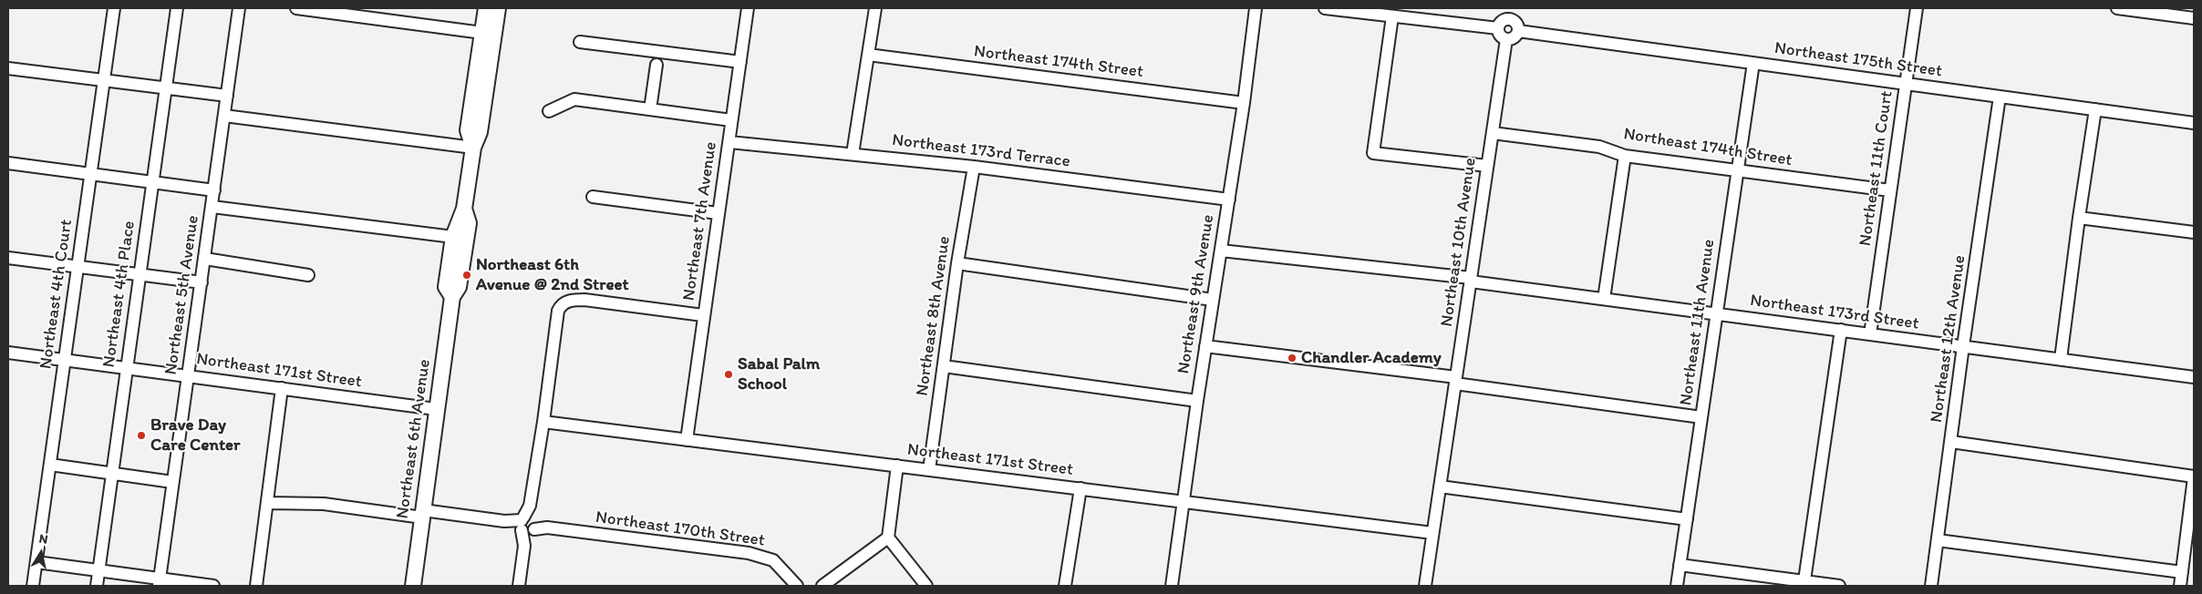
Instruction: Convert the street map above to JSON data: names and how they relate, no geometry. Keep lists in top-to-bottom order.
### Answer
{
  "streets": {
    "main road": ["Northeast 6th Avenue"],
    "street": [
      "Northeast 175th Street",
      "Northeast 174th Street",
      "Northeast 173rd Terrace",
      "Northeast 11th Court",
      "Northeast 7th Avenue",
      "Northeast 10th Avenue",
      "Northeast 4th Court",
      "Northeast 4th Place",
      "Northeast 9th Avenue",
      "Northeast 5th Avenue",
      "Northeast 173rd Street",
      "Northeast 8th Avenue",
      "Northeast 11th Avenue",
      "Northeast 12th Avenue",
      "Northeast 171st Street",
      "Northeast 170th Street"
    ]
  },
  "crossings": [
    ["Northeast 175th Street", "Northeast 11th Court"],
    ["Northeast 175th Street", "Northeast 10th Avenue"],
    ["Northeast 175th Street", "Northeast 11th Avenue"],
    ["Northeast 175th Street", "Northeast 12th Avenue"],
    ["Northeast 174th Street", "Northeast 11th Court"],
    ["Northeast 174th Street", "Northeast 10th Avenue"],
    ["Northeast 174th Street", "Northeast 9th Avenue"],
    ["Northeast 174th Street", "Northeast 11th Avenue"],
    ["Northeast 173rd Terrace", "Northeast 7th Avenue"],
    ["Northeast 173rd Terrace", "Northeast 9th Avenue"],
    ["Northeast 173rd Terrace", "Northeast 8th Avenue"],
    ["Northeast 11th Court", "Northeast 173rd Street"],
    ["Northeast 7th Avenue", "Northeast 171st Street"],
    ["Northeast 10th Avenue", "Northeast 173rd Street"],
    ["Northeast 10th Avenue", "Northeast 171st Street"],
    ["Northeast 4th Court", "Northeast 171st Street"],
    ["Northeast 4th Place", "Northeast 171st Street"],
    ["Northeast 9th Avenue", "Northeast 173rd Street"],
    ["Northeast 9th Avenue", "Northeast 171st Street"],
    ["Northeast 5th Avenue", "Northeast 171st Street"],
    ["Northeast 173rd Street", "Northeast 11th Avenue"],
    ["Northeast 173rd Street", "Northeast 12th Avenue"],
    ["Northeast 8th Avenue", "Northeast 171st Street"],
    ["Northeast 171st Street", "Northeast 6th Avenue"],
    ["Northeast 6th Avenue", "Northeast 170th Street"]
  ],
  "places": [
    "Northeast 6th Avenue @ 2nd Street",
    "Chandler Academy",
    "Sabal Palm School",
    "Brave Day Care Center"
  ],
  "north": "top"
}
